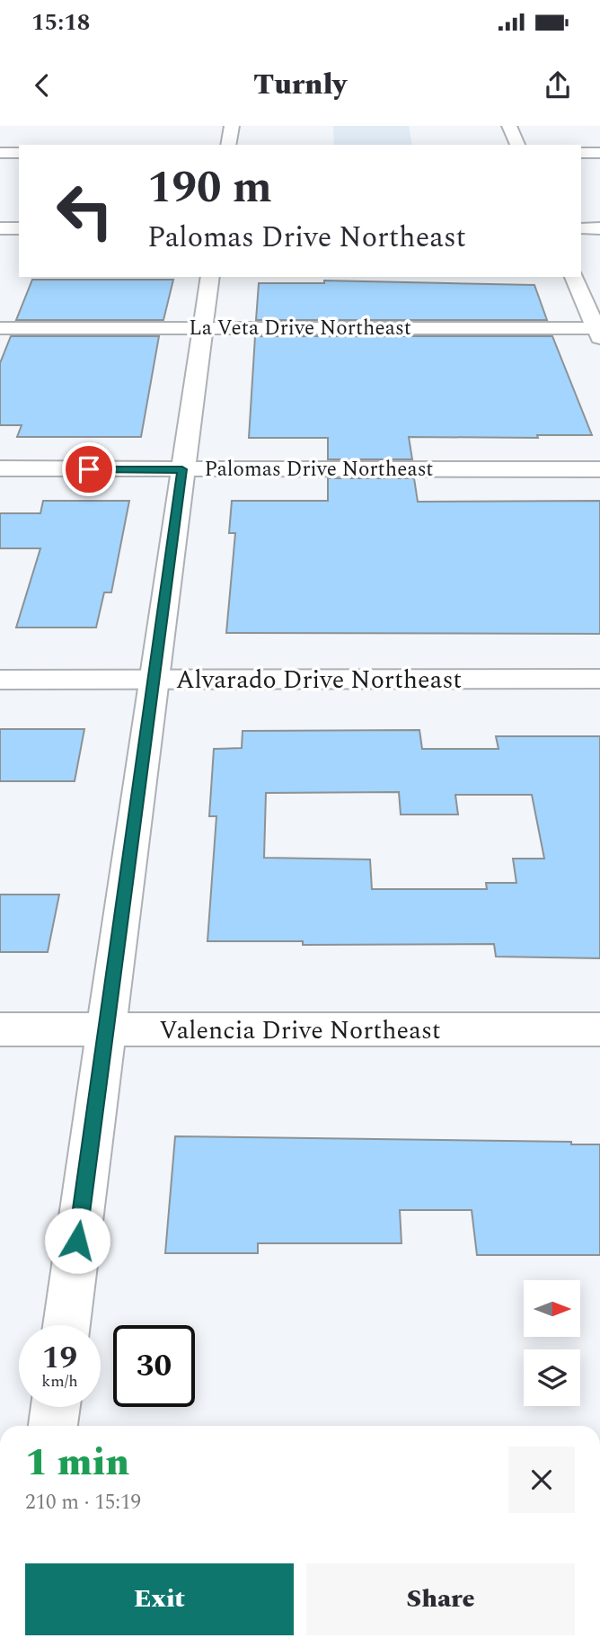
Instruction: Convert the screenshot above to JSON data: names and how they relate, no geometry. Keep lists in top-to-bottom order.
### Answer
{
  "streets": {
    "street": [
      "La Veta Drive Northeast",
      "Palomas Drive Northeast",
      "Alvarado Drive Northeast",
      "Valencia Drive Northeast"
    ]
  },
  "north": "right",
  "page": {
    "status": "15:18",
    "header": "Turnly",
    "turn": ["190 m", "Palomas Drive Northeast"],
    "speed": "19 km/h",
    "limit": "30",
    "heading": ["1 min", "210 m · 15:19"],
    "buttons": ["Exit", "Share"]
  }
}
